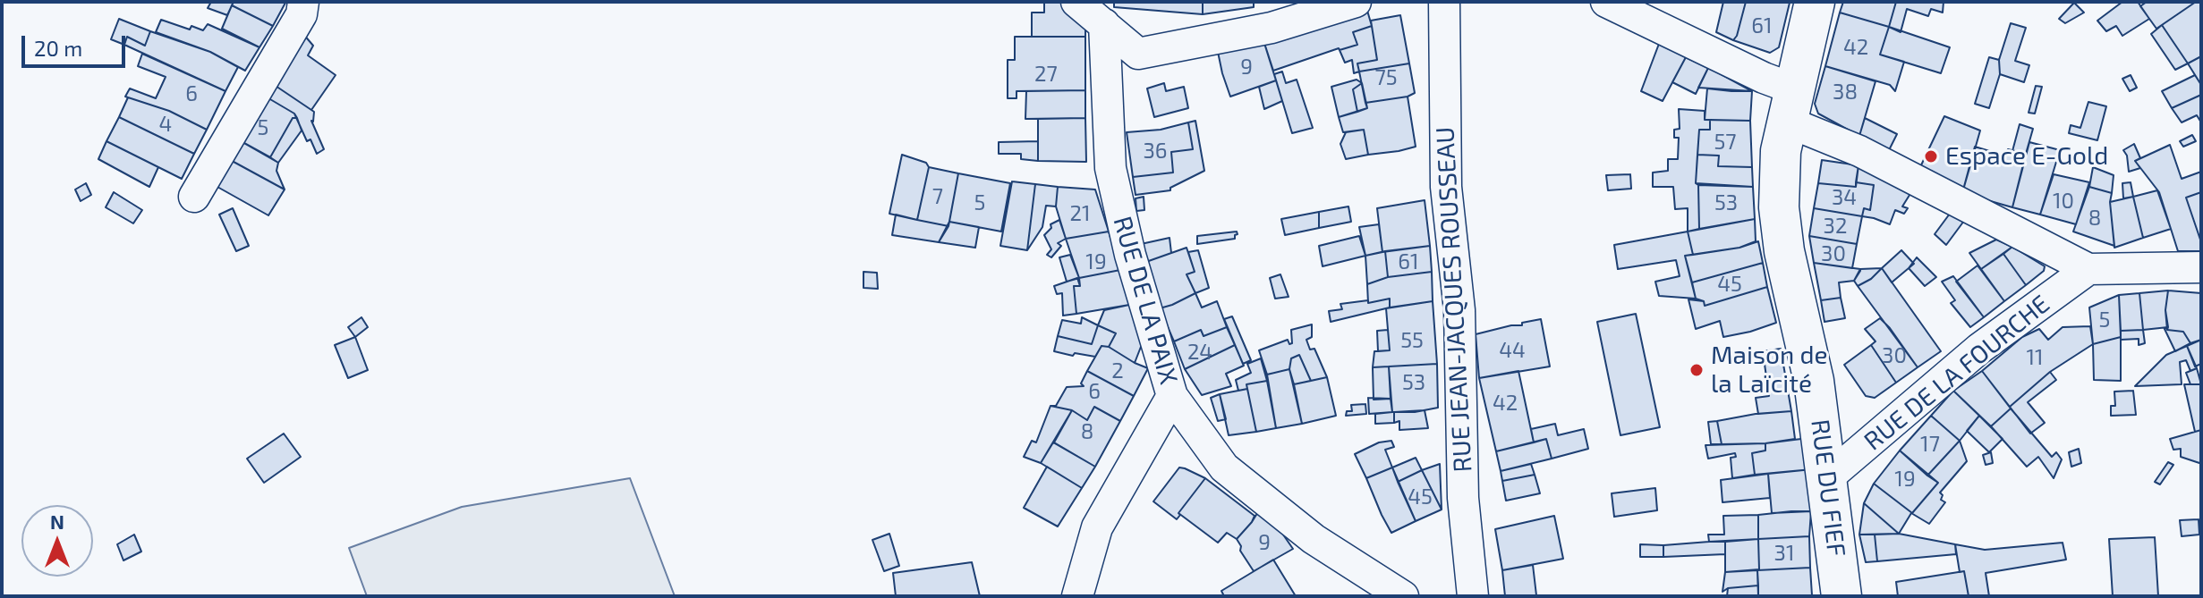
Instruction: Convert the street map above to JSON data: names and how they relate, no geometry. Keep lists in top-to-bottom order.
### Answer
{
  "streets": {
    "street": [
      "RUE JEAN-JACQUES ROUSSEAU",
      "RUE DE LA PAIX",
      "RUE DE LA FOURCHE",
      "RUE DU FIEF"
    ]
  },
  "crossings": [
    ["RUE DE LA FOURCHE", "RUE DU FIEF"]
  ],
  "places": ["Espace E-Gold", "Maison de la Laïcité"],
  "house_numbers": [
    "61",
    "42",
    "9",
    "27",
    "75",
    "38",
    "6",
    "4",
    "5",
    "57",
    "36",
    "7",
    "34",
    "10",
    "5",
    "53",
    "21",
    "8",
    "32",
    "30",
    "19",
    "61",
    "45",
    "5",
    "55",
    "44",
    "24",
    "30",
    "11",
    "2",
    "53",
    "6",
    "42",
    "8",
    "17",
    "19",
    "45",
    "9",
    "31"
  ],
  "scale_bar": "20 m",
  "north": "top"
}
